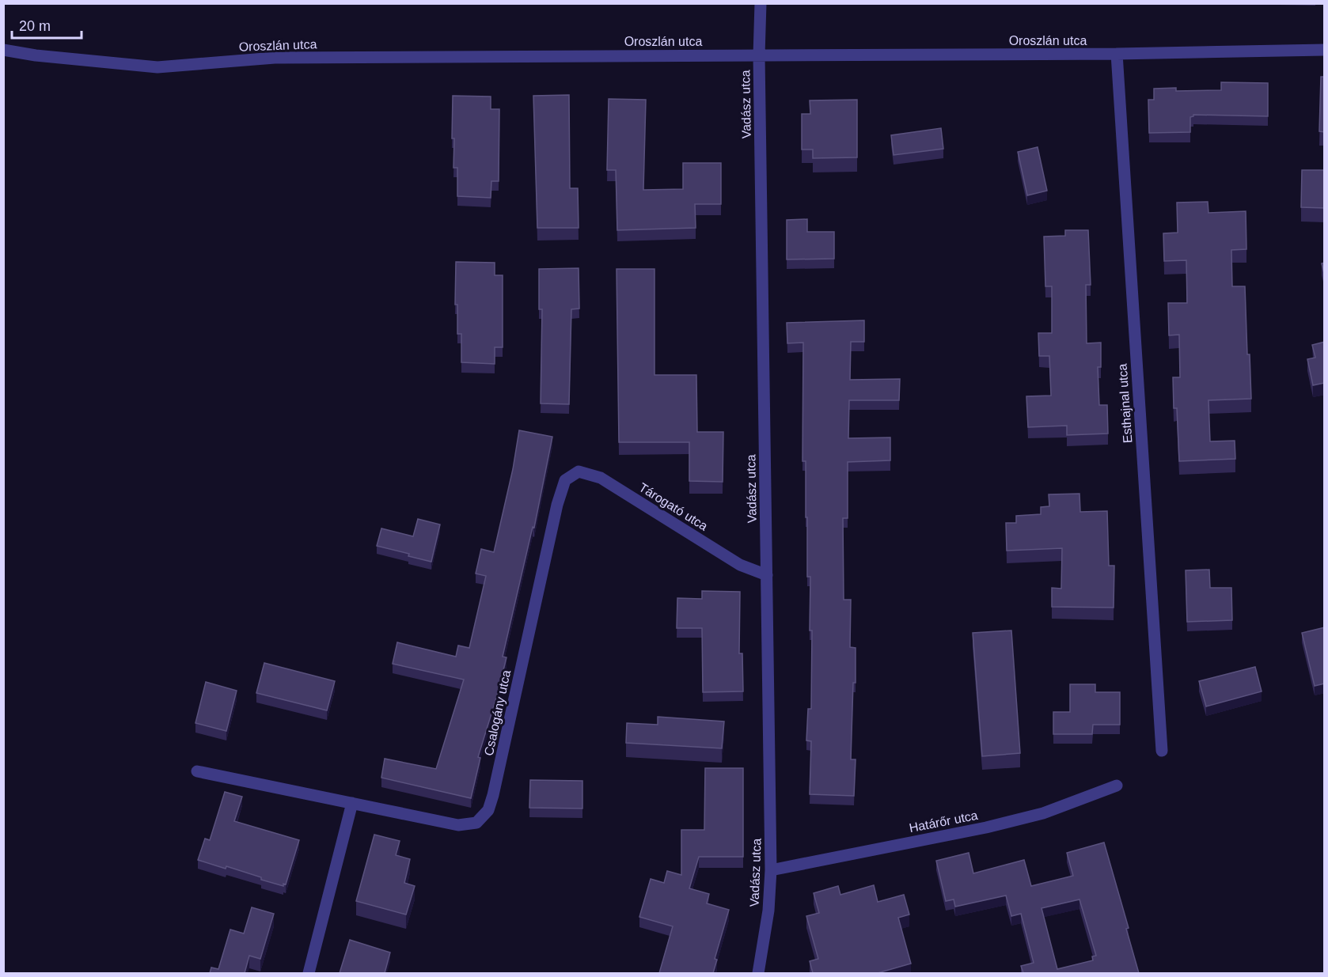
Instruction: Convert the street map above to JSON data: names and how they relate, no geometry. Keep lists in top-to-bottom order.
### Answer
{
  "streets": {
    "street": [
      "Oroszlán utca",
      "Vadász utca",
      "Esthajnal utca",
      "Tárogató utca",
      "Csalogány utca",
      "Határőr utca"
    ]
  },
  "crossings": [
    ["Oroszlán utca", "Vadász utca"],
    ["Oroszlán utca", "Esthajnal utca"],
    ["Vadász utca", "Tárogató utca"],
    ["Vadász utca", "Határőr utca"],
    ["Tárogató utca", "Csalogány utca"]
  ],
  "scale_bar": "20 m"
}
